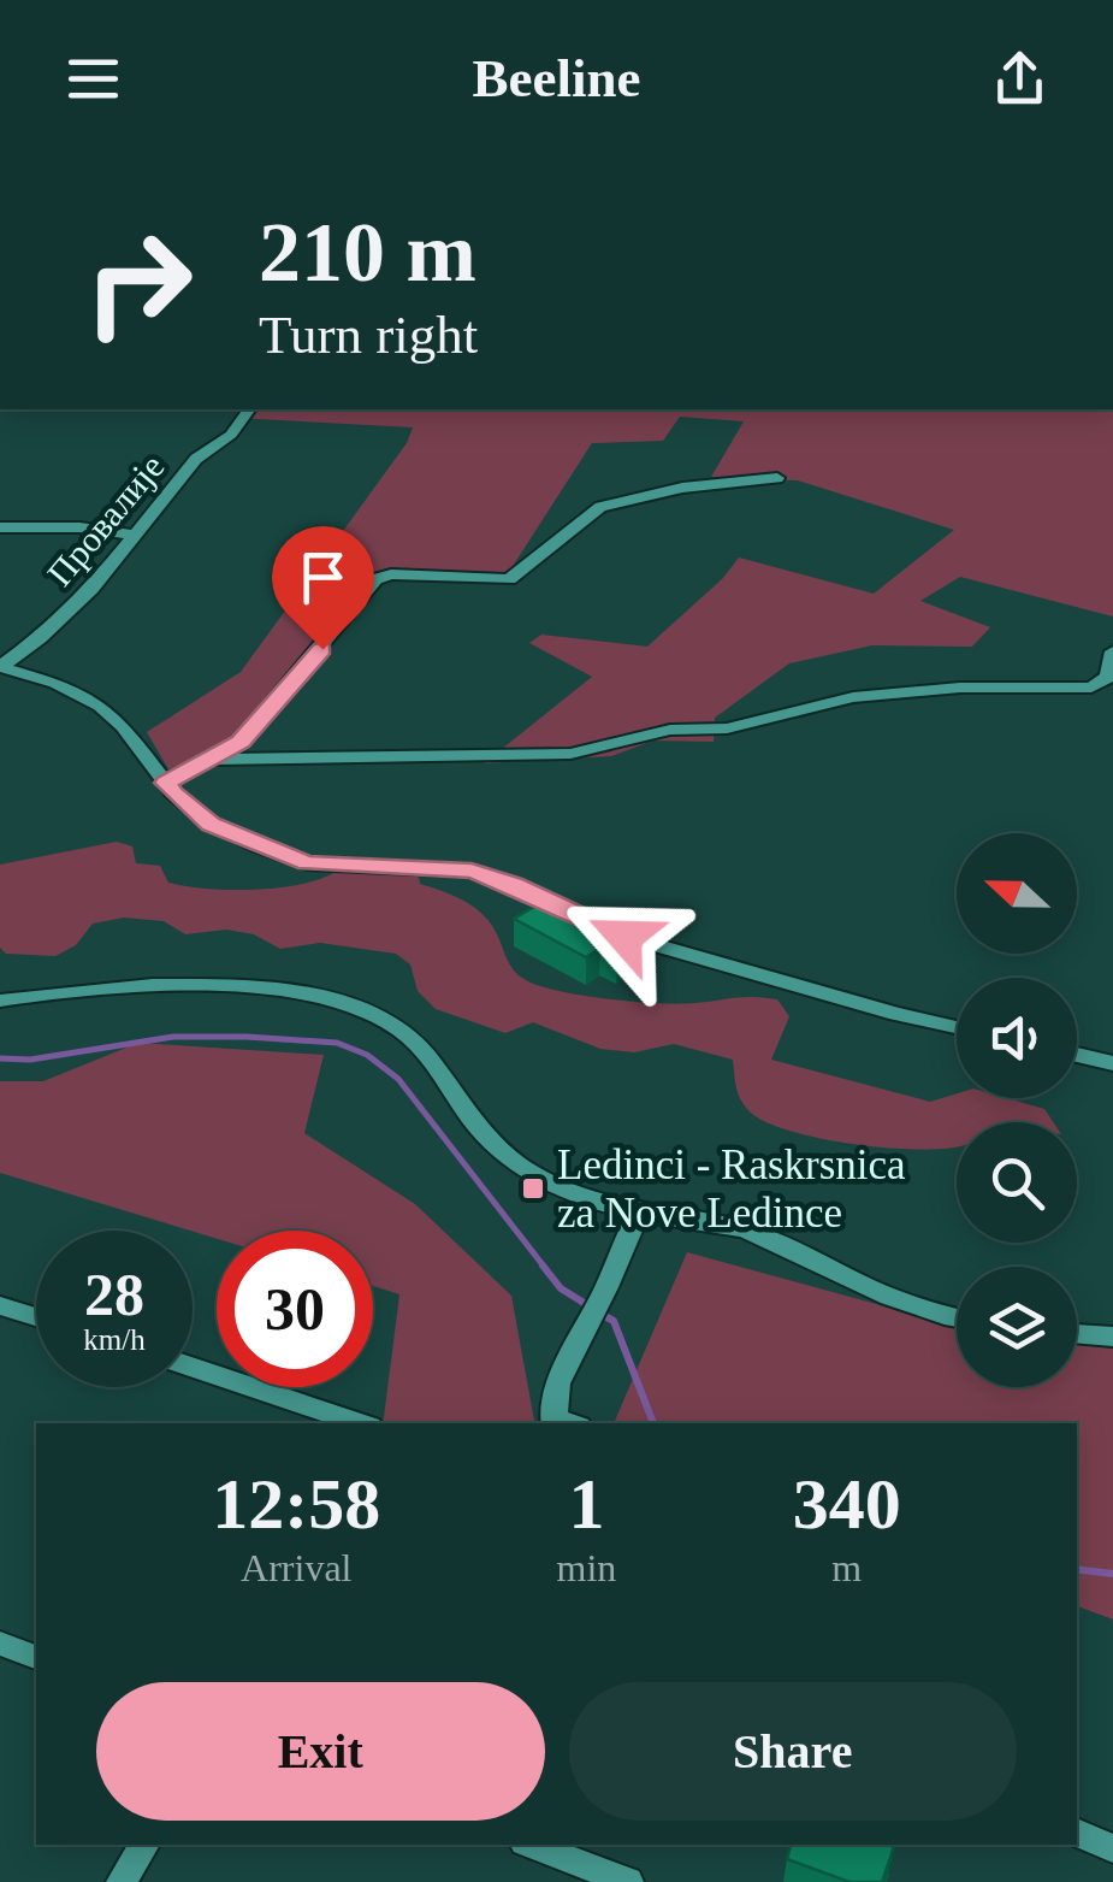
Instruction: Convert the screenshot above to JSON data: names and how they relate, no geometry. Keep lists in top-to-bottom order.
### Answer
{
  "streets": {
    "street": ["Провалије"]
  },
  "places": {
    "transit": ["Ledinci - Raskrsnica za Nove Ledince"]
  },
  "north": "left",
  "page": {
    "header": "Beeline",
    "turn": ["210 m", "Turn right"],
    "speed": "28 km/h",
    "limit": "30",
    "eta": [
      "12:58",
      "Arrival",
      "1",
      "min",
      "340",
      "m"
    ],
    "buttons": ["Exit", "Share"]
  }
}
